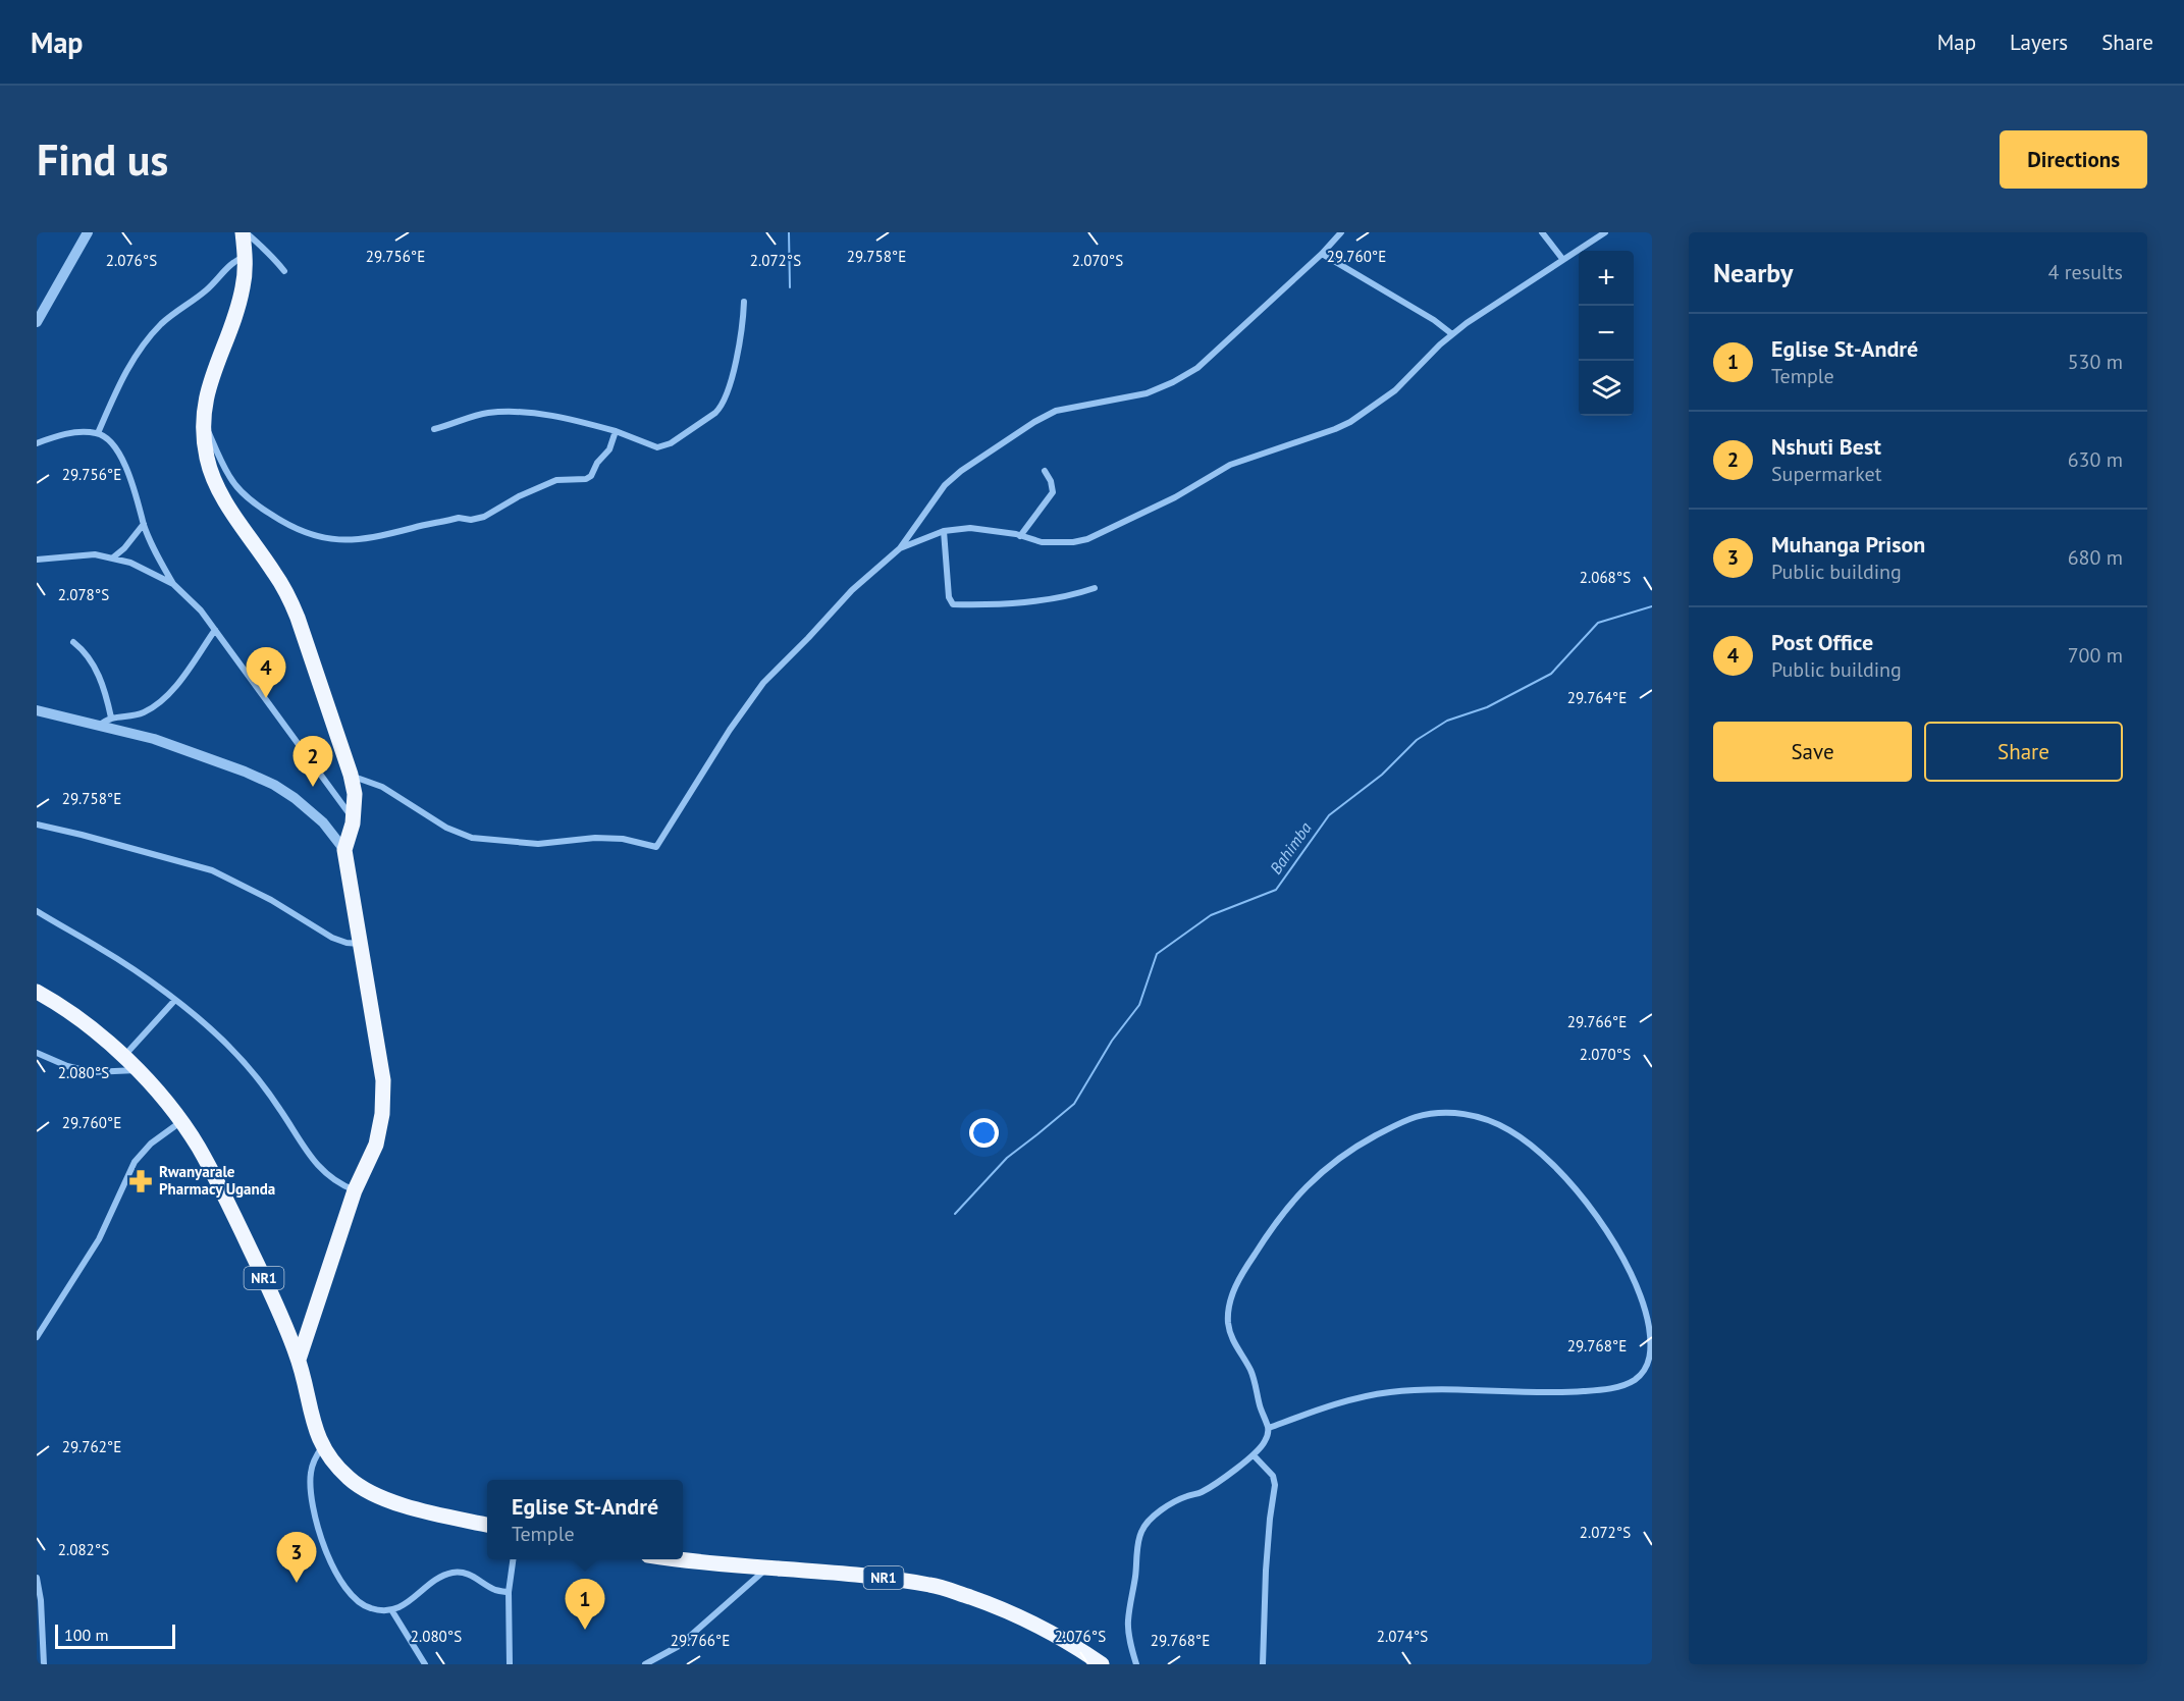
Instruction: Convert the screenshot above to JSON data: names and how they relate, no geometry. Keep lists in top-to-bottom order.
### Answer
{
  "streets": {
    "highway": ["NR1"]
  },
  "water": ["Bahimba"],
  "places": {
    "pharmacy": ["Rwanyarale Pharmacy Uganda"]
  },
  "scale_bar": "100 m",
  "page": {
    "header": "Map",
    "nav": ["Map", "Layers", "Share"],
    "buttons": [
      "Directions",
      ["Save", "Share"]
    ],
    "title": "Find us",
    "heading": ["Nearby", "4 results"],
    "map_buttons": ["+", "−"],
    "list": [
      {
        "mark": "1",
        "name": "Eglise St-André",
        "note": "Temple",
        "value": "530 m"
      },
      {
        "mark": "2",
        "name": "Nshuti Best",
        "note": "Supermarket",
        "value": "630 m"
      },
      {
        "mark": "3",
        "name": "Muhanga Prison",
        "note": "Public building",
        "value": "680 m"
      },
      {
        "mark": "4",
        "name": "Post Office",
        "note": "Public building",
        "value": "700 m"
      }
    ],
    "pins": [
      "4",
      "2",
      "3",
      "1"
    ],
    "popup": ["Eglise St-André", "Temple"],
    "scale": "100 m"
  },
  "coordinates": [
    "29.756°E",
    "29.758°E",
    "29.760°E",
    "2.076°S",
    "2.072°S",
    "2.070°S",
    "2.068°S",
    "2.078°S",
    "29.764°E",
    "29.766°E",
    "2.080°S",
    "29.768°E",
    "29.762°E",
    "2.082°S",
    "2.074°S"
  ]
}
